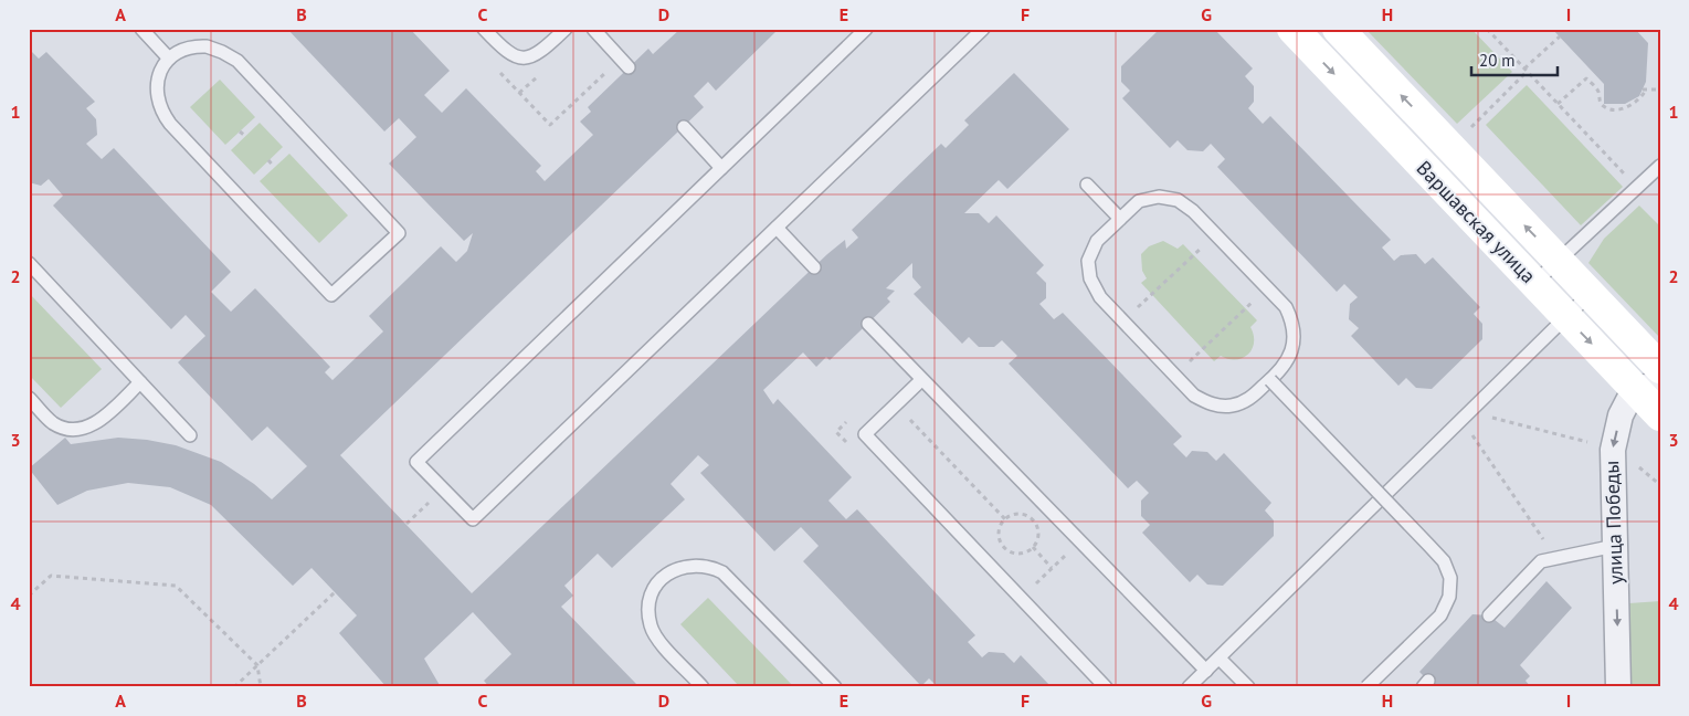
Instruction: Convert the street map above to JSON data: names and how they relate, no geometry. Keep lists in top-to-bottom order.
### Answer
{
  "streets": {
    "street": ["Варшавская улица", "улица Победы"]
  },
  "crossings": [
    ["Варшавская улица", "улица Победы"]
  ],
  "one_way": ["улица Победы"],
  "scale_bar": "20 m",
  "grid": {
    "columns": [
      "A",
      "B",
      "C",
      "D",
      "E",
      "F",
      "G",
      "H",
      "I"
    ],
    "rows": [
      "1",
      "2",
      "3",
      "4"
    ]
  }
}
